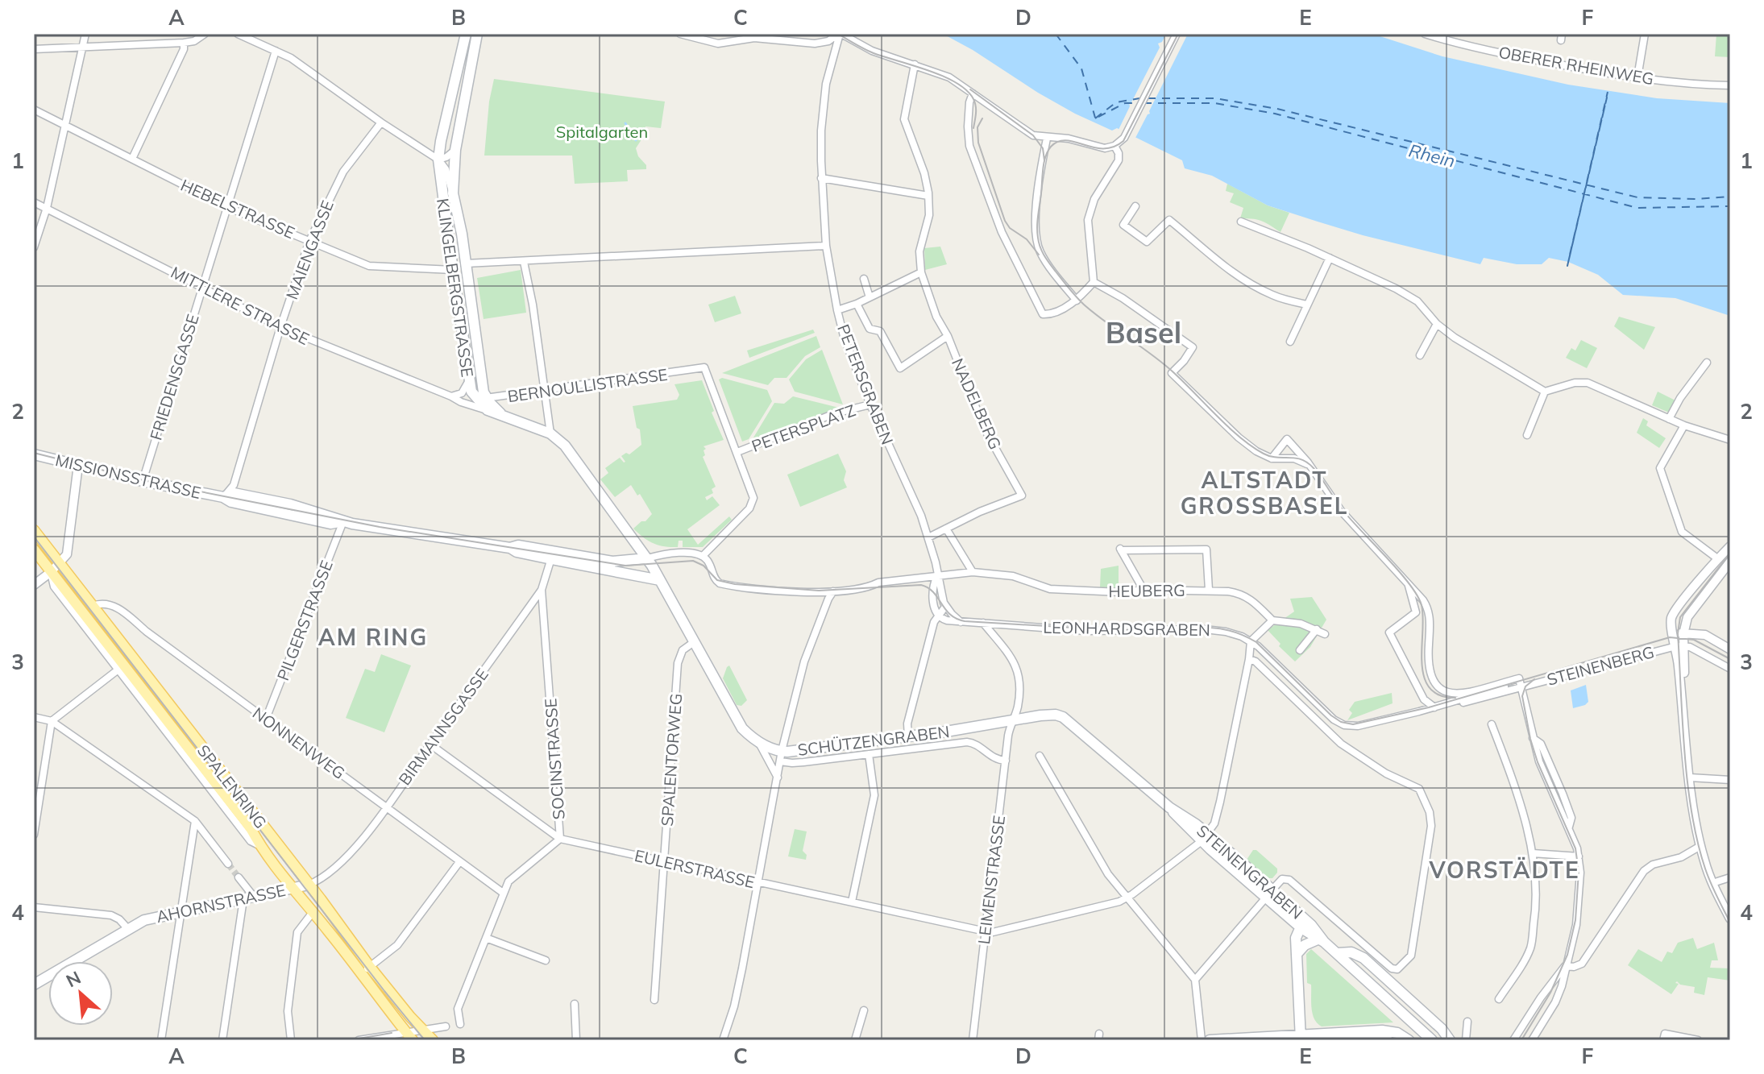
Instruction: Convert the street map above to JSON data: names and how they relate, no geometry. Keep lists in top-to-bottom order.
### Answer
{
  "streets": {
    "main road": [
      "KLINGELBERGSTRASSE",
      "MITTLERE STRASSE",
      "MISSIONSSTRASSE",
      "SCHÜTZENGRABEN",
      "SPALENRING",
      "STEINENGRABEN",
      "AHORNSTRASSE"
    ],
    "street": [
      "OBERER RHEINWEG",
      "HEBELSTRASSE",
      "MAIENGASSE",
      "FRIEDENSGASSE",
      "PETERSGRABEN",
      "BERNOULLISTRASSE",
      "NADELBERG",
      "PETERSPLATZ",
      "HEUBERG",
      "PILGERSTRASSE",
      "LEONHARDSGRABEN",
      "STEINENBERG",
      "BIRMANNSGASSE",
      "NONNENWEG",
      "SOCINSTRASSE",
      "SPALENTORWEG",
      "EULERSTRASSE",
      "LEIMENSTRASSE"
    ]
  },
  "crossings": [
    ["HEBELSTRASSE", "MAIENGASSE"],
    ["HEBELSTRASSE", "KLINGELBERGSTRASSE"],
    ["HEBELSTRASSE", "FRIEDENSGASSE"],
    ["MAIENGASSE", "MITTLERE STRASSE"],
    ["MAIENGASSE", "MISSIONSSTRASSE"],
    ["KLINGELBERGSTRASSE", "MITTLERE STRASSE"],
    ["KLINGELBERGSTRASSE", "BERNOULLISTRASSE"],
    ["MITTLERE STRASSE", "FRIEDENSGASSE"],
    ["MITTLERE STRASSE", "BERNOULLISTRASSE"],
    ["MITTLERE STRASSE", "SCHÜTZENGRABEN"],
    ["FRIEDENSGASSE", "MISSIONSSTRASSE"],
    ["PETERSGRABEN", "PETERSPLATZ"],
    ["PETERSGRABEN", "HEUBERG"],
    ["PETERSGRABEN", "LEONHARDSGRABEN"],
    ["BERNOULLISTRASSE", "PETERSPLATZ"],
    ["PETERSPLATZ", "HEUBERG"],
    ["MISSIONSSTRASSE", "PILGERSTRASSE"],
    ["MISSIONSSTRASSE", "BIRMANNSGASSE"],
    ["MISSIONSSTRASSE", "SCHÜTZENGRABEN"],
    ["PILGERSTRASSE", "NONNENWEG"],
    ["LEONHARDSGRABEN", "STEINENBERG"],
    ["LEONHARDSGRABEN", "LEIMENSTRASSE"],
    ["BIRMANNSGASSE", "NONNENWEG"],
    ["BIRMANNSGASSE", "SOCINSTRASSE"],
    ["BIRMANNSGASSE", "SPALENRING"],
    ["BIRMANNSGASSE", "EULERSTRASSE"],
    ["BIRMANNSGASSE", "AHORNSTRASSE"],
    ["SCHÜTZENGRABEN", "SPALENTORWEG"],
    ["SCHÜTZENGRABEN", "STEINENGRABEN"],
    ["SCHÜTZENGRABEN", "LEIMENSTRASSE"],
    ["NONNENWEG", "SOCINSTRASSE"],
    ["NONNENWEG", "SPALENRING"],
    ["SOCINSTRASSE", "EULERSTRASSE"],
    ["SPALENTORWEG", "EULERSTRASSE"],
    ["SPALENRING", "AHORNSTRASSE"],
    ["EULERSTRASSE", "LEIMENSTRASSE"]
  ],
  "districts": [
    "Basel",
    "ALTSTADT GROSSBASEL",
    "AM RING",
    "VORSTÄDTE"
  ],
  "water": ["Rhein"],
  "parks": ["Spitalgarten"],
  "north": "top left",
  "grid": {
    "columns": [
      "A",
      "B",
      "C",
      "D",
      "E",
      "F"
    ],
    "rows": [
      "1",
      "2",
      "3",
      "4"
    ]
  }
}
